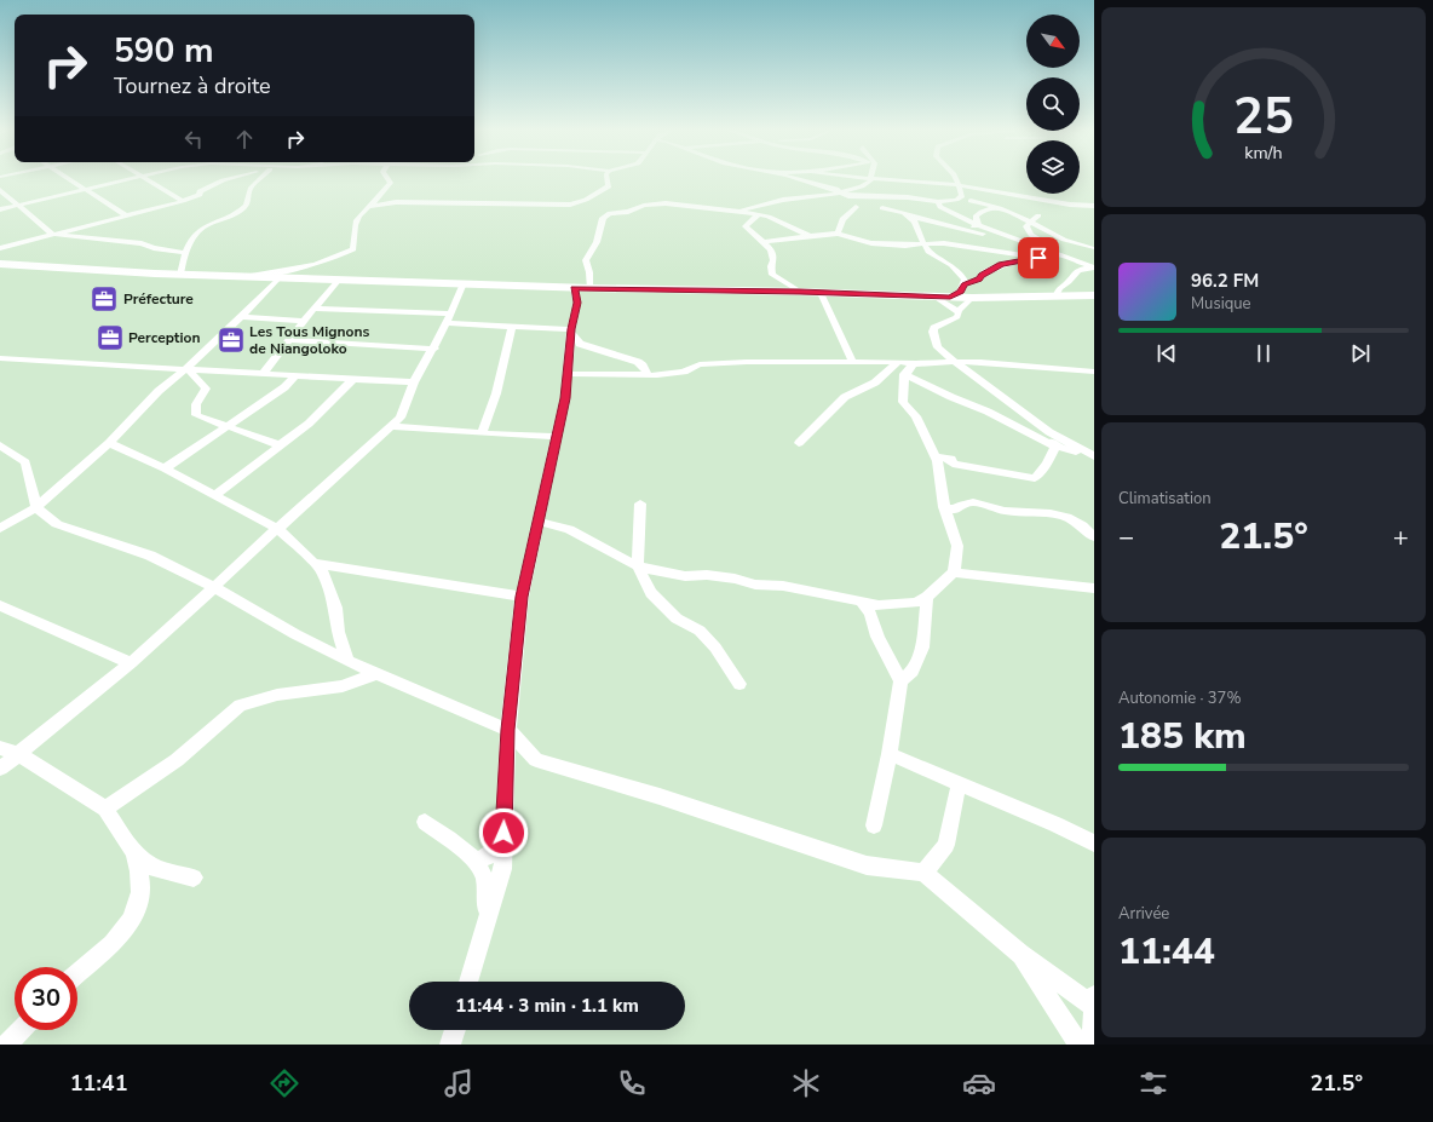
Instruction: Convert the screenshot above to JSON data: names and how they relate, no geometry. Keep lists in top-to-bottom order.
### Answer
{
  "places": {
    "office": ["Préfecture", "Perception", "Les Tous Mignons de Niangoloko"]
  },
  "north": "bottom right",
  "page": {
    "turn": ["590 m", "Tournez à droite"],
    "song": ["96.2 FM", "Musique"],
    "tile": [
      "Climatisation",
      ["Autonomie · 37%", "185 km"],
      ["Arrivée", "11:44"]
    ],
    "heat": ["−", "21.5°", "+"],
    "limit": "30",
    "trip": "11:44 · 3 min · 1.1 km",
    "tabs": ["11:41", "21.5°"],
    "gauge": ["25", "km/h"]
  }
}
